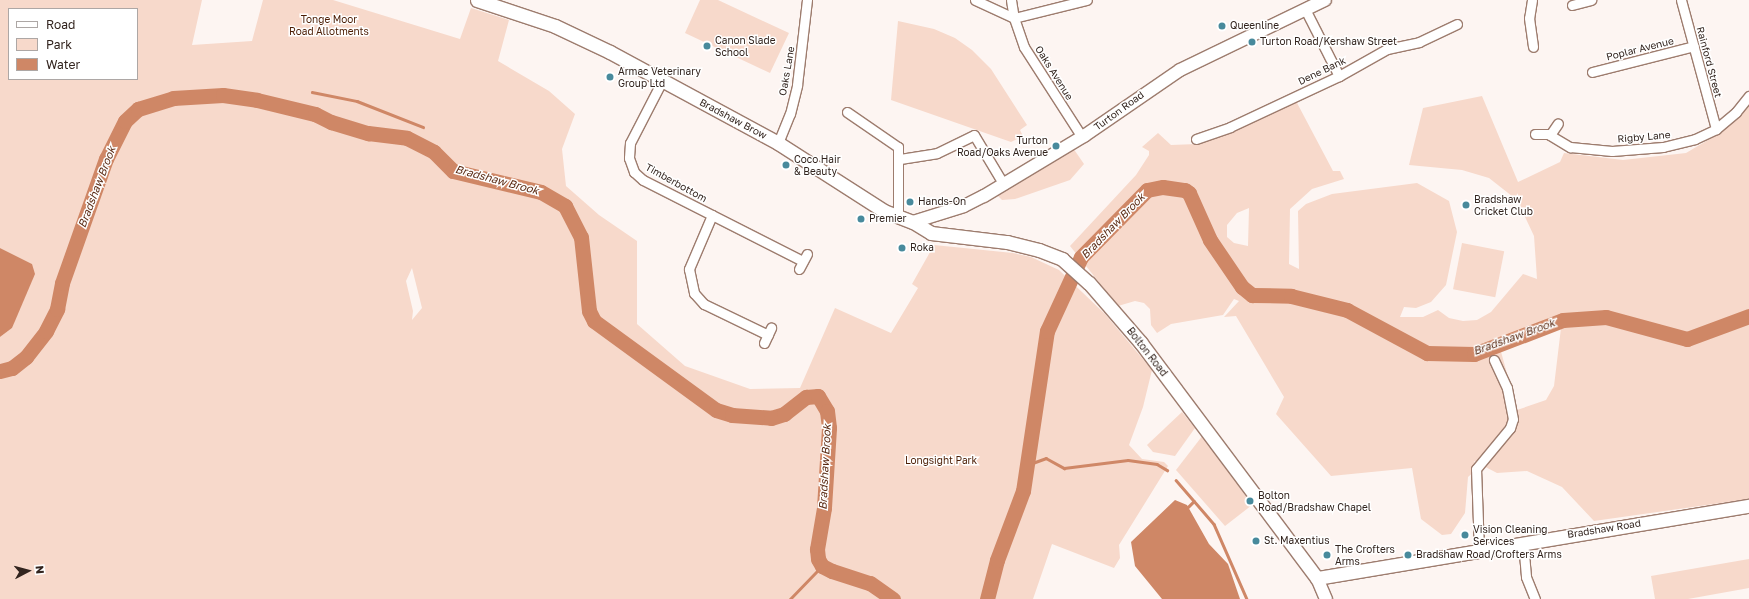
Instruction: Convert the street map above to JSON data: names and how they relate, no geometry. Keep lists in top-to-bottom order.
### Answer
{
  "streets": {
    "main road": [
      "Turton Road",
      "Bradshaw Brow",
      "Bolton Road",
      "Bradshaw Road"
    ],
    "street": [
      "Poplar Avenue",
      "Rainford Street",
      "Oaks Lane",
      "Dene Bank",
      "Oaks Avenue",
      "Rigby Lane",
      "Timberbottom"
    ]
  },
  "crossings": [
    ["Poplar Avenue", "Rainford Street"],
    ["Rainford Street", "Rigby Lane"],
    ["Oaks Lane", "Bradshaw Brow"],
    ["Oaks Avenue", "Turton Road"],
    ["Turton Road", "Bradshaw Brow"],
    ["Turton Road", "Bolton Road"],
    ["Bradshaw Brow", "Timberbottom"],
    ["Bradshaw Brow", "Bolton Road"],
    ["Bolton Road", "Bradshaw Road"]
  ],
  "water": ["Bradshaw Brook"],
  "parks": ["Tonge Moor Road Allotments", "Longsight Park"],
  "places": [
    "Queenline",
    "Turton Road/Kershaw Street",
    "Canon Slade School",
    "Armac Veterinary Group Ltd",
    "Turton Road/Oaks Avenue",
    "Coco Hair & Beauty",
    "Hands-On",
    "Bradshaw Cricket Club",
    "Premier",
    "Roka",
    "Bolton Road/Bradshaw Chapel",
    "Vision Cleaning Services",
    "St. Maxentius",
    "The Crofters Arms",
    "Bradshaw Road/Crofters Arms"
  ],
  "legend": ["Road", "Park", "Water"],
  "north": "right"
}
